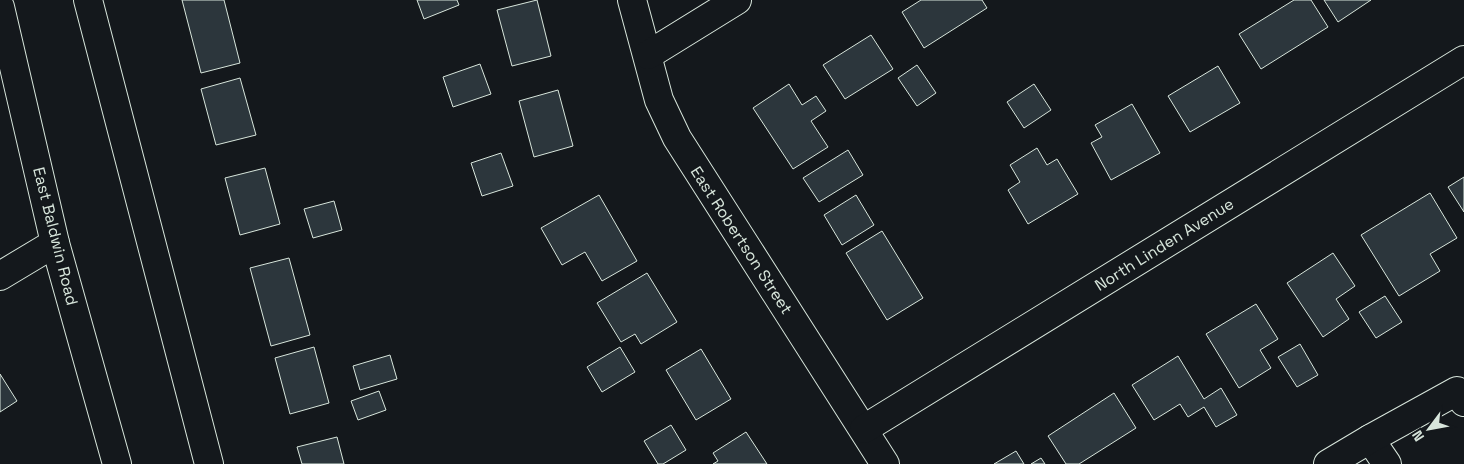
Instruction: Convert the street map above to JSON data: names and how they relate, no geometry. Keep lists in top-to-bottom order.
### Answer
{
  "streets": {
    "street": ["East Baldwin Road", "East Robertson Street", "North Linden Avenue"]
  },
  "crossings": [
    ["East Robertson Street", "North Linden Avenue"]
  ],
  "north": "bottom left"
}
